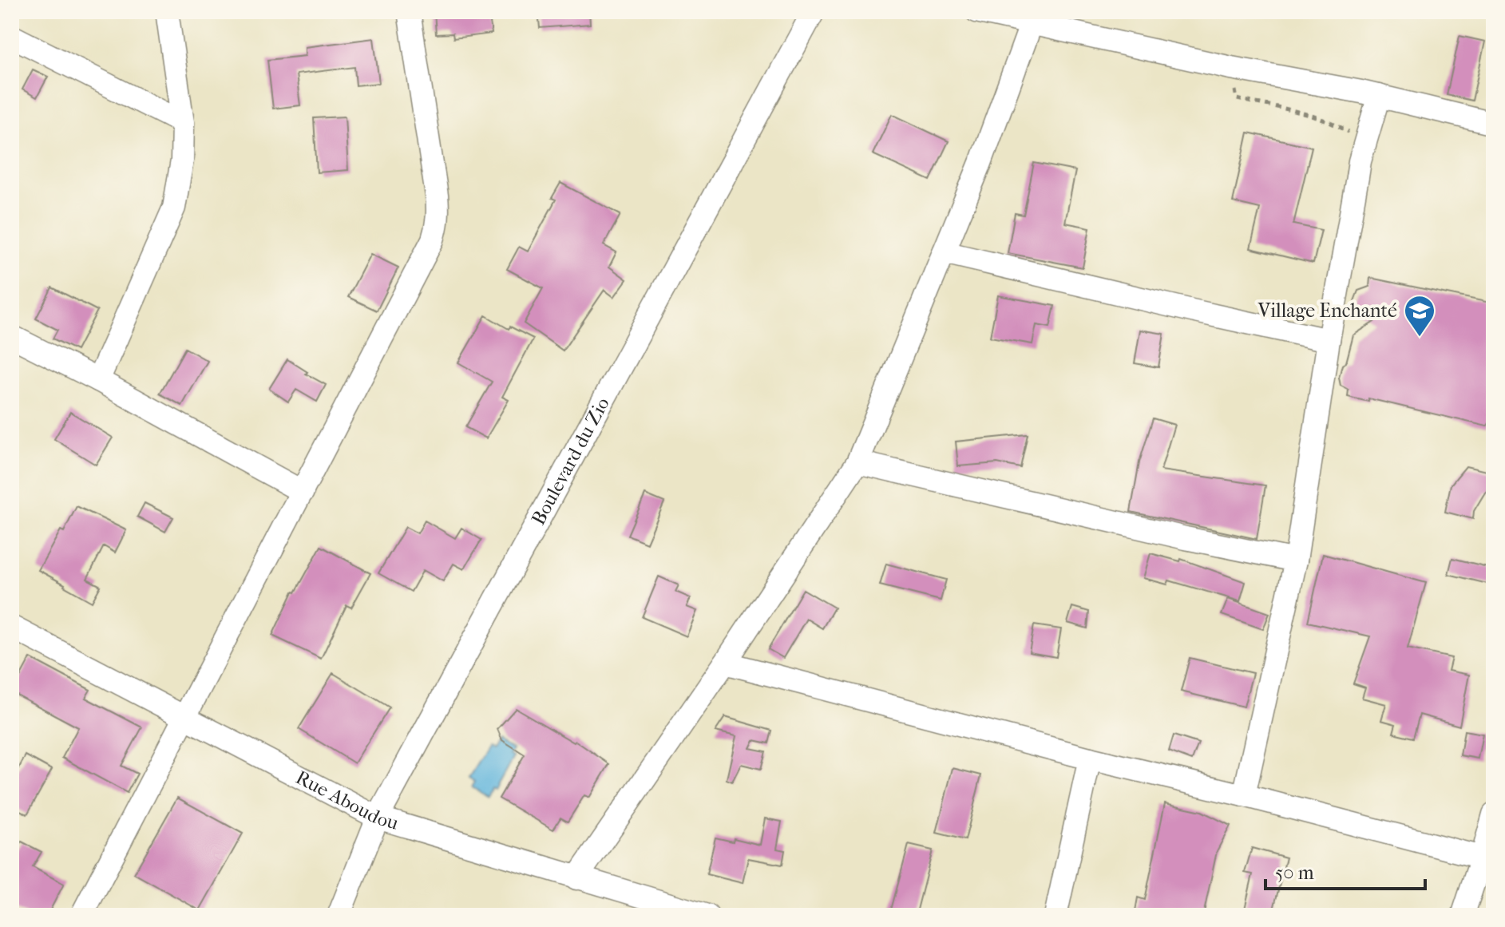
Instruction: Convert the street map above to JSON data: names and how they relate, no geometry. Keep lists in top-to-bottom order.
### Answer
{
  "streets": {
    "street": ["Boulevard du Zio", "Rue Aboudou"]
  },
  "crossings": [
    ["Boulevard du Zio", "Rue Aboudou"]
  ],
  "places": {
    "school or university": ["Village Enchanté"]
  },
  "scale_bar": "50 m"
}
